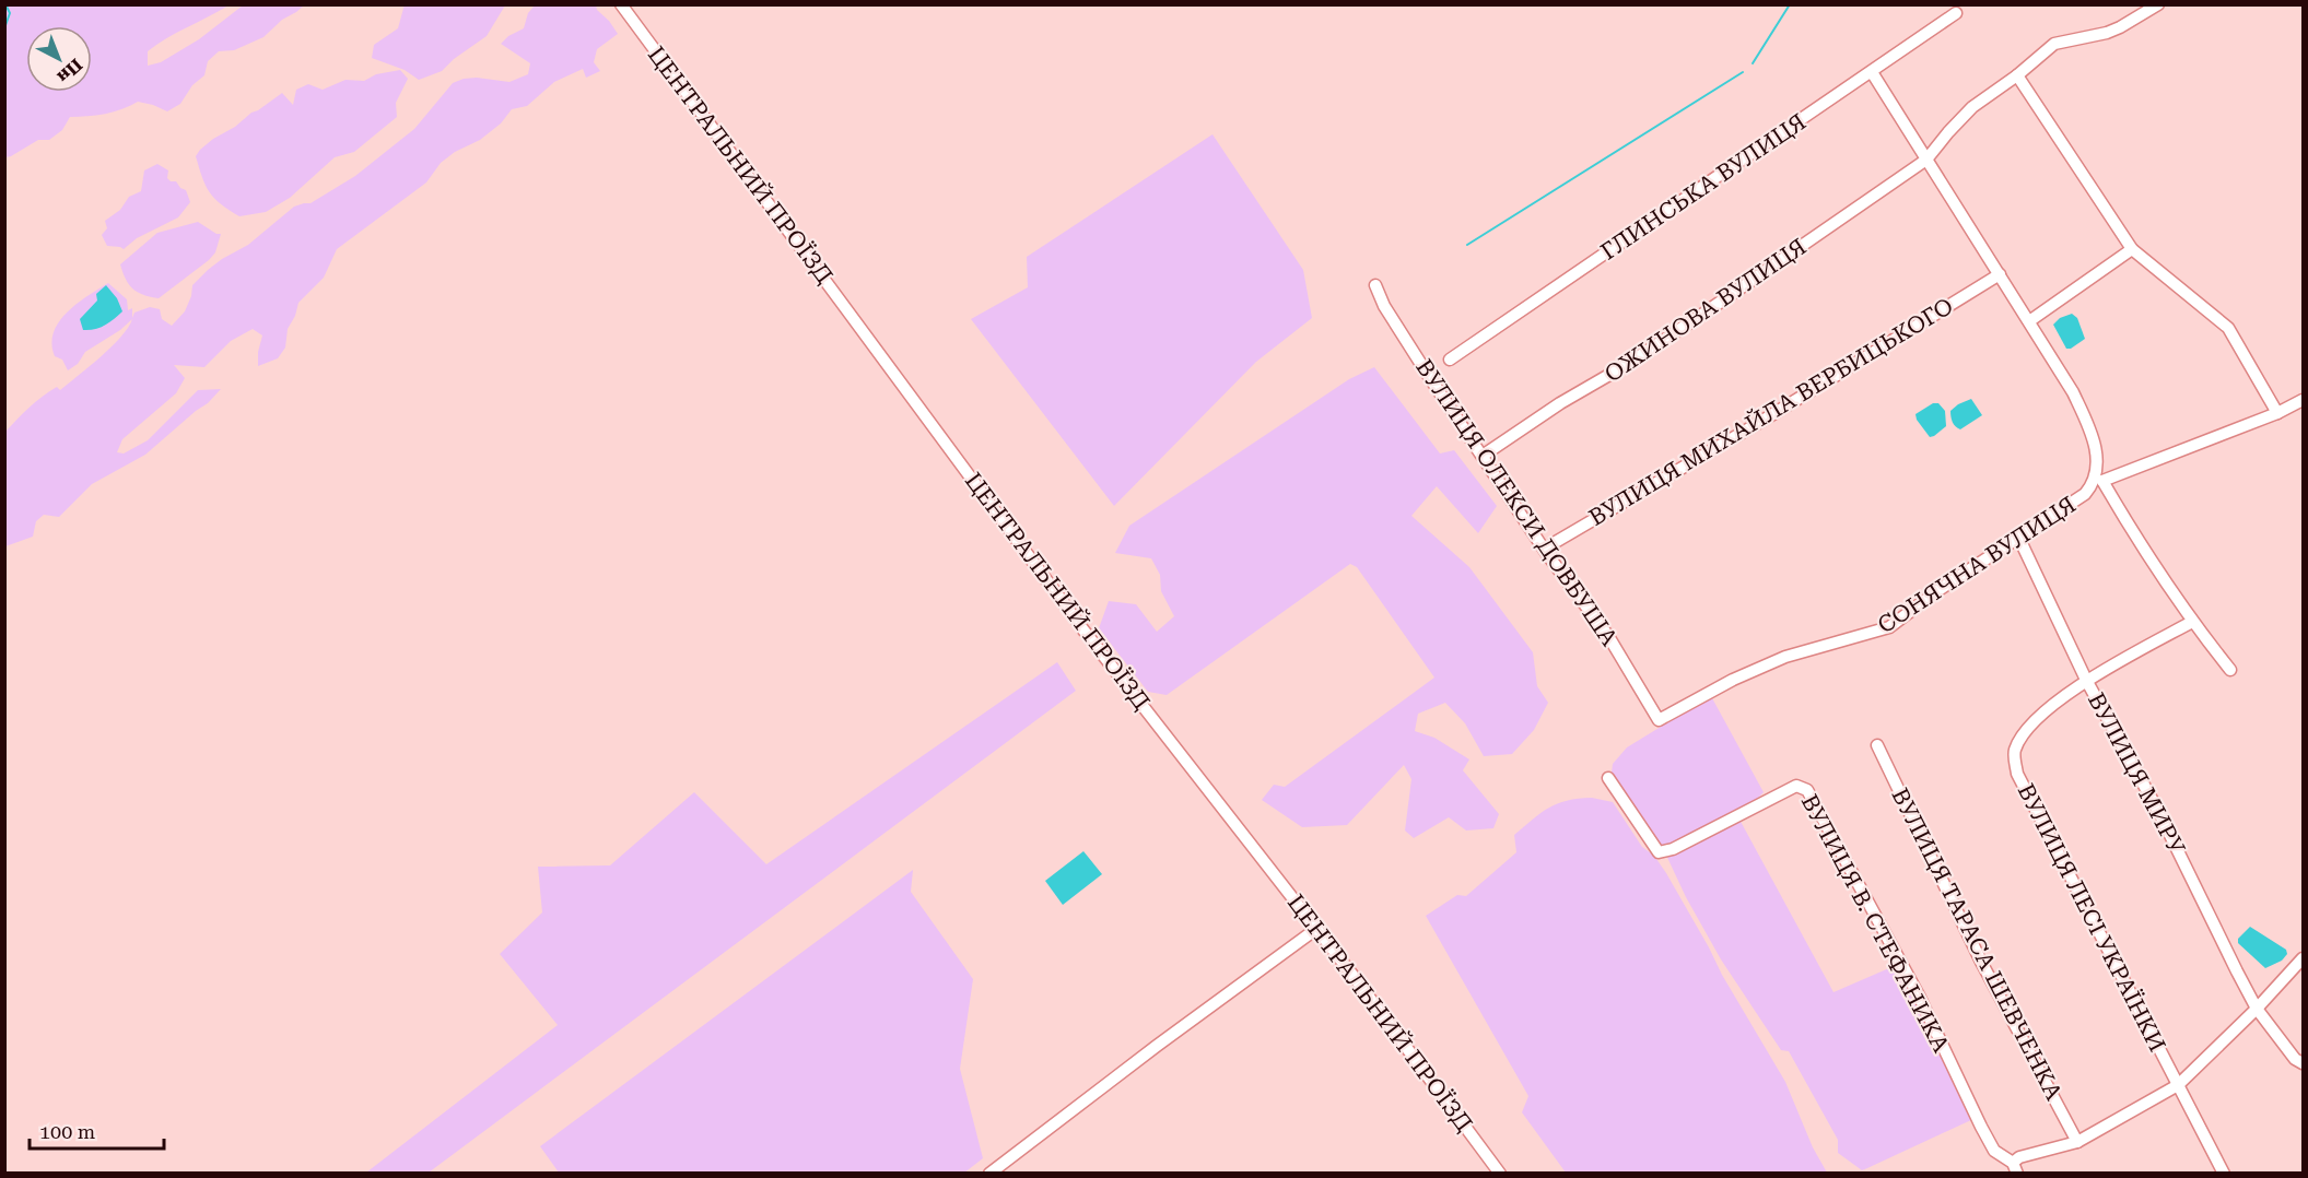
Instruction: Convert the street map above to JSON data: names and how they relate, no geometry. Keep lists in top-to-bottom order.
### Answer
{
  "streets": {
    "street": [
      "ЦЕНТРАЛЬНИЙ ПРОЇЗД",
      "ГЛИНСЬКА ВУЛИЦЯ",
      "ОЖИНОВА ВУЛИЦЯ",
      "ВУЛИЦЯ МИХАЙЛА ВЕРБИЦЬКОГО",
      "ВУЛИЦЯ ОЛЕКСИ ДОВБУША",
      "СОНЯЧНА ВУЛИЦЯ",
      "ВУЛИЦЯ МИРУ",
      "ВУЛИЦЯ ЛЕСІ УКРАЇНКИ",
      "ВУЛИЦЯ В. СТЕФАНИКА",
      "ВУЛИЦЯ ТАРАСА ШЕВЧЕНКА"
    ]
  },
  "crossings": [
    ["ГЛИНСЬКА ВУЛИЦЯ", "СОНЯЧНА ВУЛИЦЯ"],
    ["ОЖИНОВА ВУЛИЦЯ", "ВУЛИЦЯ ОЛЕКСИ ДОВБУША"],
    ["ОЖИНОВА ВУЛИЦЯ", "СОНЯЧНА ВУЛИЦЯ"],
    ["ВУЛИЦЯ МИХАЙЛА ВЕРБИЦЬКОГО", "ВУЛИЦЯ ОЛЕКСИ ДОВБУША"],
    ["ВУЛИЦЯ МИХАЙЛА ВЕРБИЦЬКОГО", "СОНЯЧНА ВУЛИЦЯ"],
    ["ВУЛИЦЯ ОЛЕКСИ ДОВБУША", "СОНЯЧНА ВУЛИЦЯ"],
    ["СОНЯЧНА ВУЛИЦЯ", "ВУЛИЦЯ МИРУ"],
    ["ВУЛИЦЯ МИРУ", "ВУЛИЦЯ ЛЕСІ УКРАЇНКИ"]
  ],
  "scale_bar": "100 m",
  "north": "bottom right"
}
